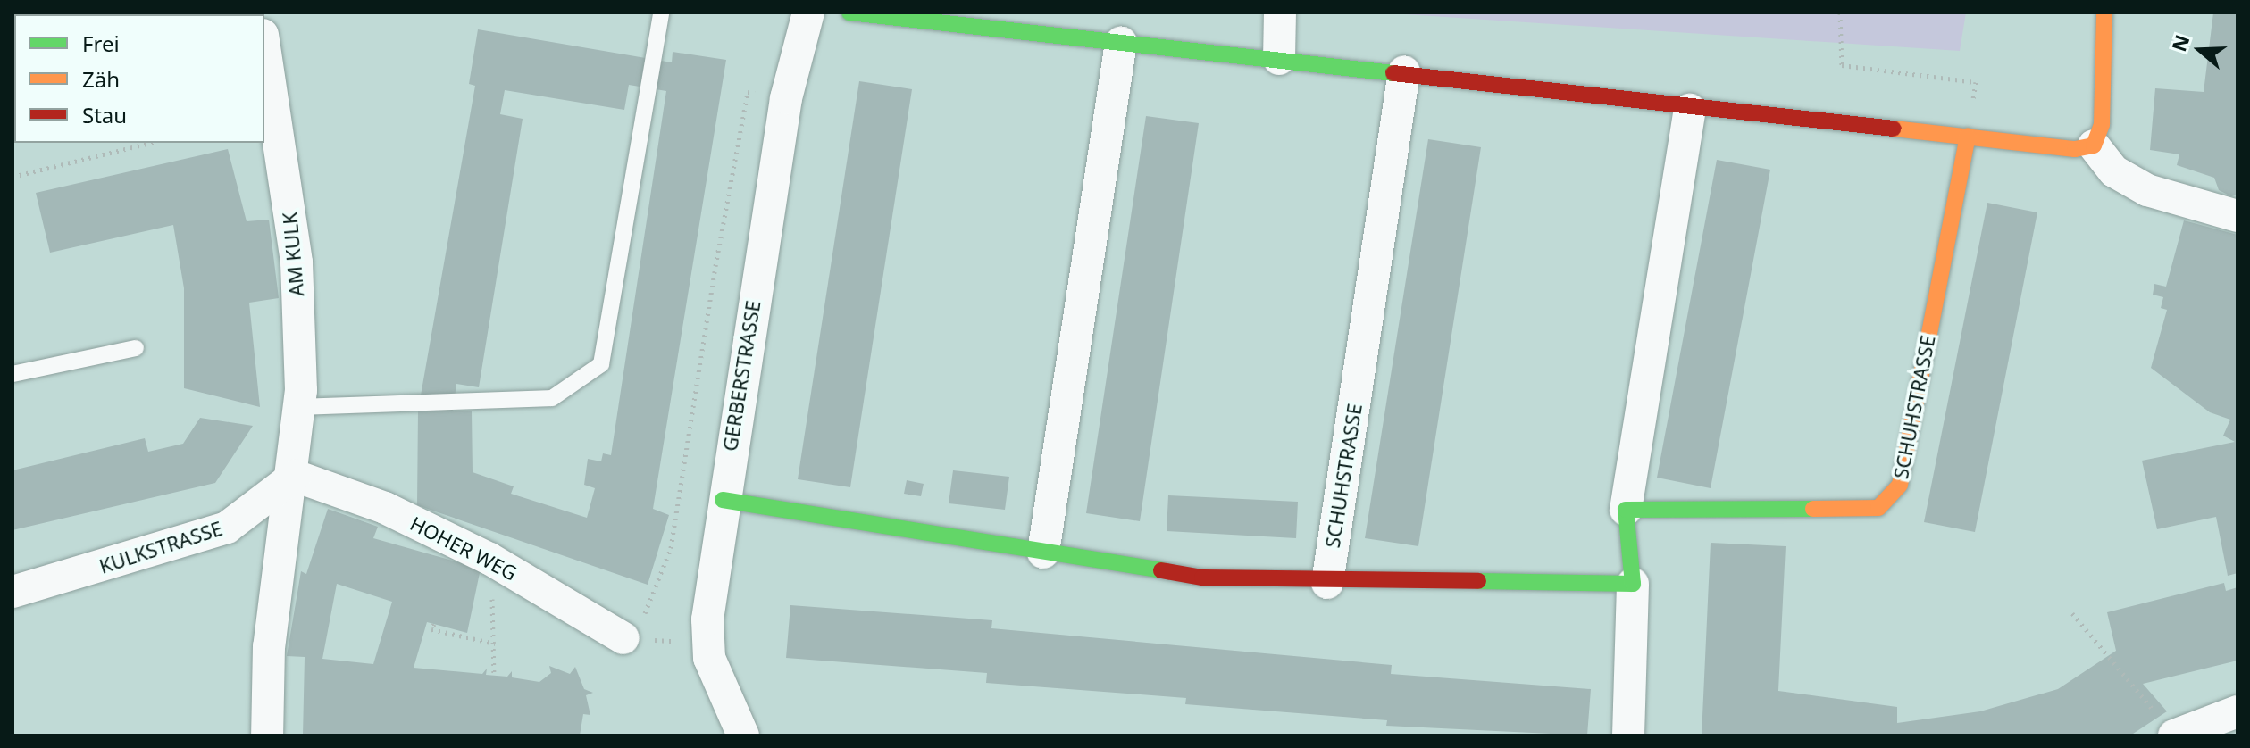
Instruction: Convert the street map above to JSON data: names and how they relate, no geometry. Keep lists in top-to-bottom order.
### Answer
{
  "streets": {
    "street": [
      "AM KULK",
      "GERBERSTRASSE",
      "SCHUHSTRASSE",
      "KULKSTRASSE",
      "HOHER WEG"
    ]
  },
  "crossings": [
    ["AM KULK", "KULKSTRASSE"],
    ["AM KULK", "HOHER WEG"],
    ["KULKSTRASSE", "HOHER WEG"]
  ],
  "legend": ["Frei", "Zäh", "Stau"],
  "north": "left"
}
